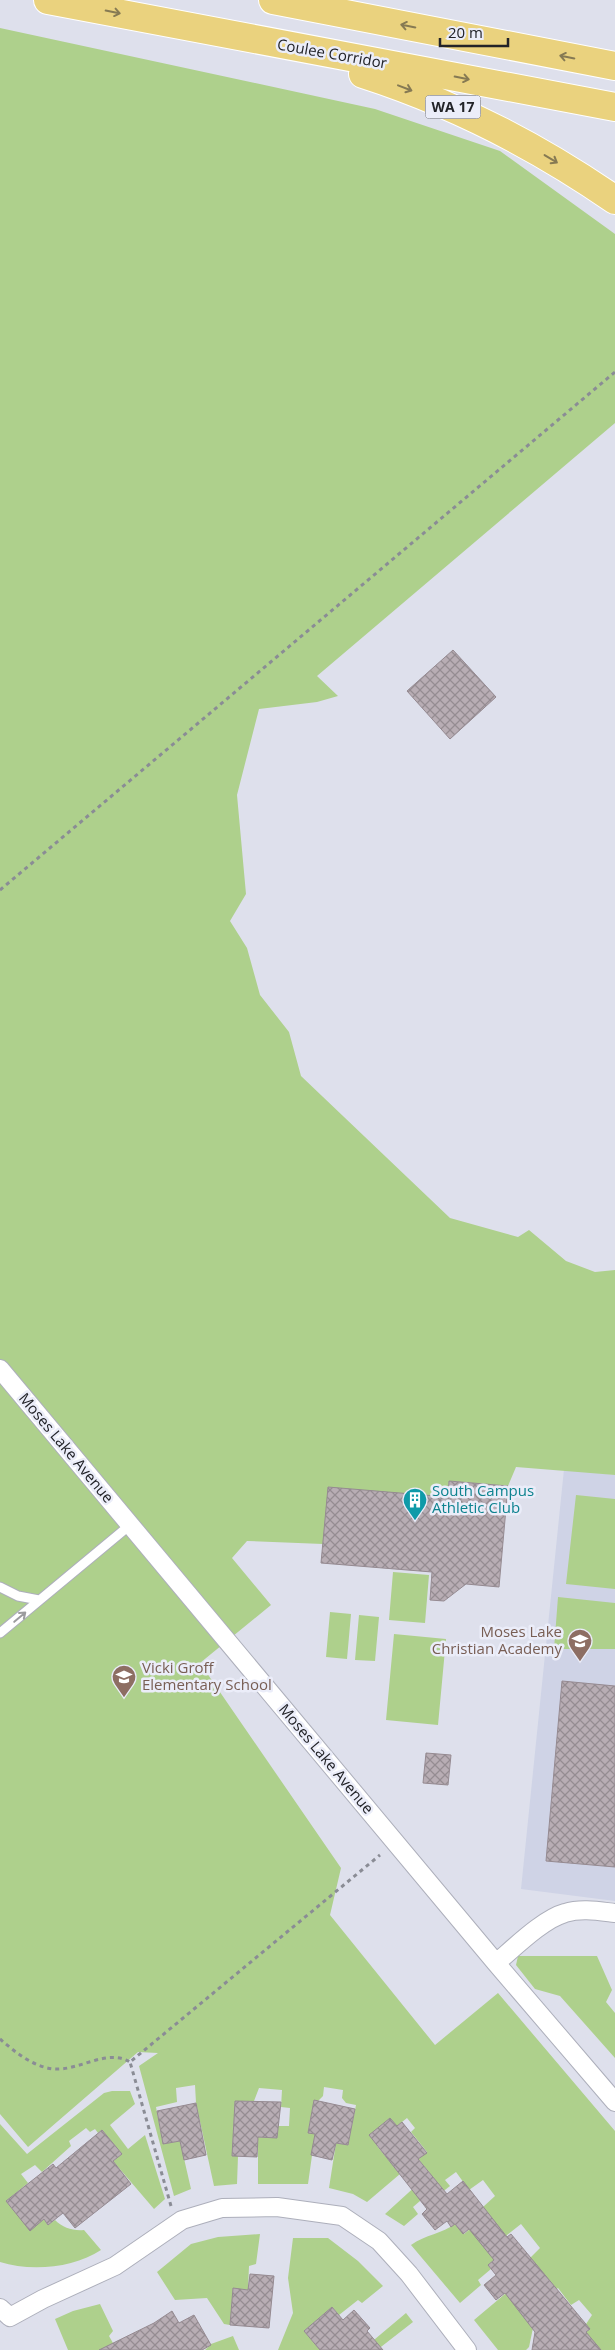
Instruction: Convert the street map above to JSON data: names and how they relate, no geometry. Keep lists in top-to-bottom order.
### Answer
{
  "streets": {
    "highway": ["Coulee Corridor", "WA 17"],
    "street": ["Moses Lake Avenue"]
  },
  "crossings": [
    ["Coulee Corridor", "WA 17"]
  ],
  "places": {
    "building": ["South Campus Athletic Club"],
    "school or university": ["Moses Lake Christian Academy", "Vicki Groff Elementary School"]
  },
  "scale_bar": "20 m"
}
